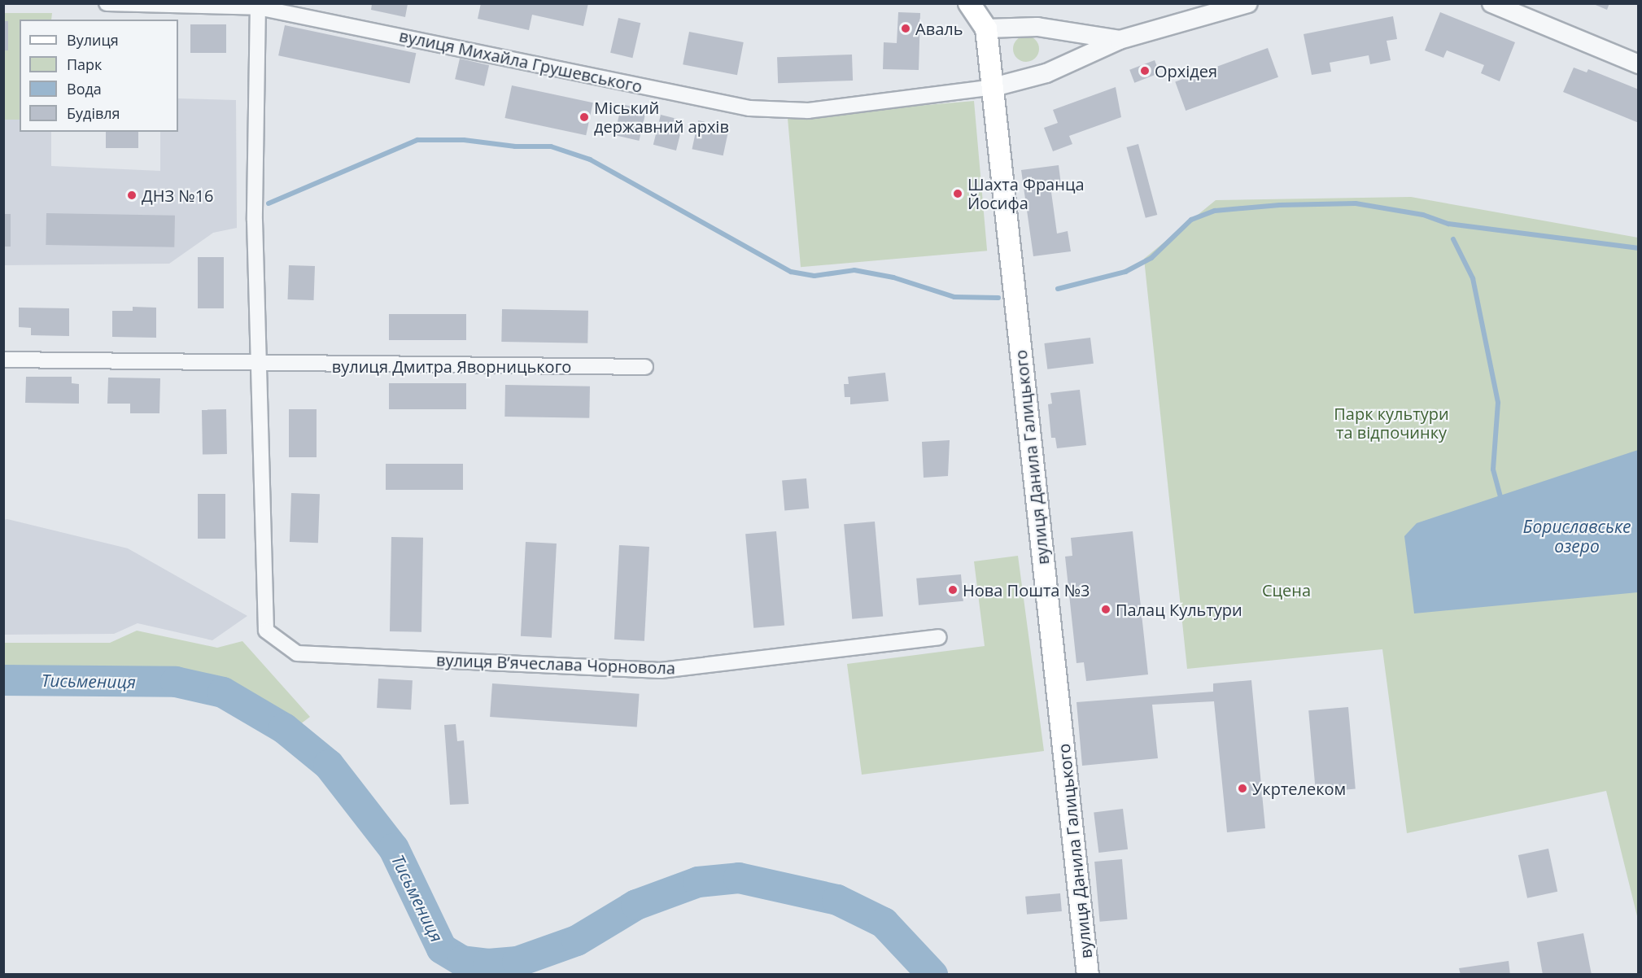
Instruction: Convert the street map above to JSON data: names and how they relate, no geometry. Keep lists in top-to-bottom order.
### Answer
{
  "streets": {
    "main road": ["вулиця Данила Галицького"],
    "street": ["вулиця Михайла Грушевського", "вулиця Дмитра Яворницького", "вулиця Вʼячеслава Чорновола"]
  },
  "crossings": [
    ["вулиця Михайла Грушевського", "вулиця Данила Галицького"],
    ["вулиця Дмитра Яворницького", "вулиця Вʼячеслава Чорновола"]
  ],
  "water": ["Бориславське озеро", "Тисьмениця"],
  "parks": ["Парк культури та відпочинку", "Сцена"],
  "places": [
    "Аваль",
    "Орхідея",
    "Міський державний архів",
    "Шахта Франца Йосифа",
    "ДНЗ №16",
    "Нова Пошта №3",
    "Палац Культури",
    "Укртелеком"
  ],
  "legend": [
    "Вулиця",
    "Парк",
    "Вода",
    "Будівля"
  ]
}
